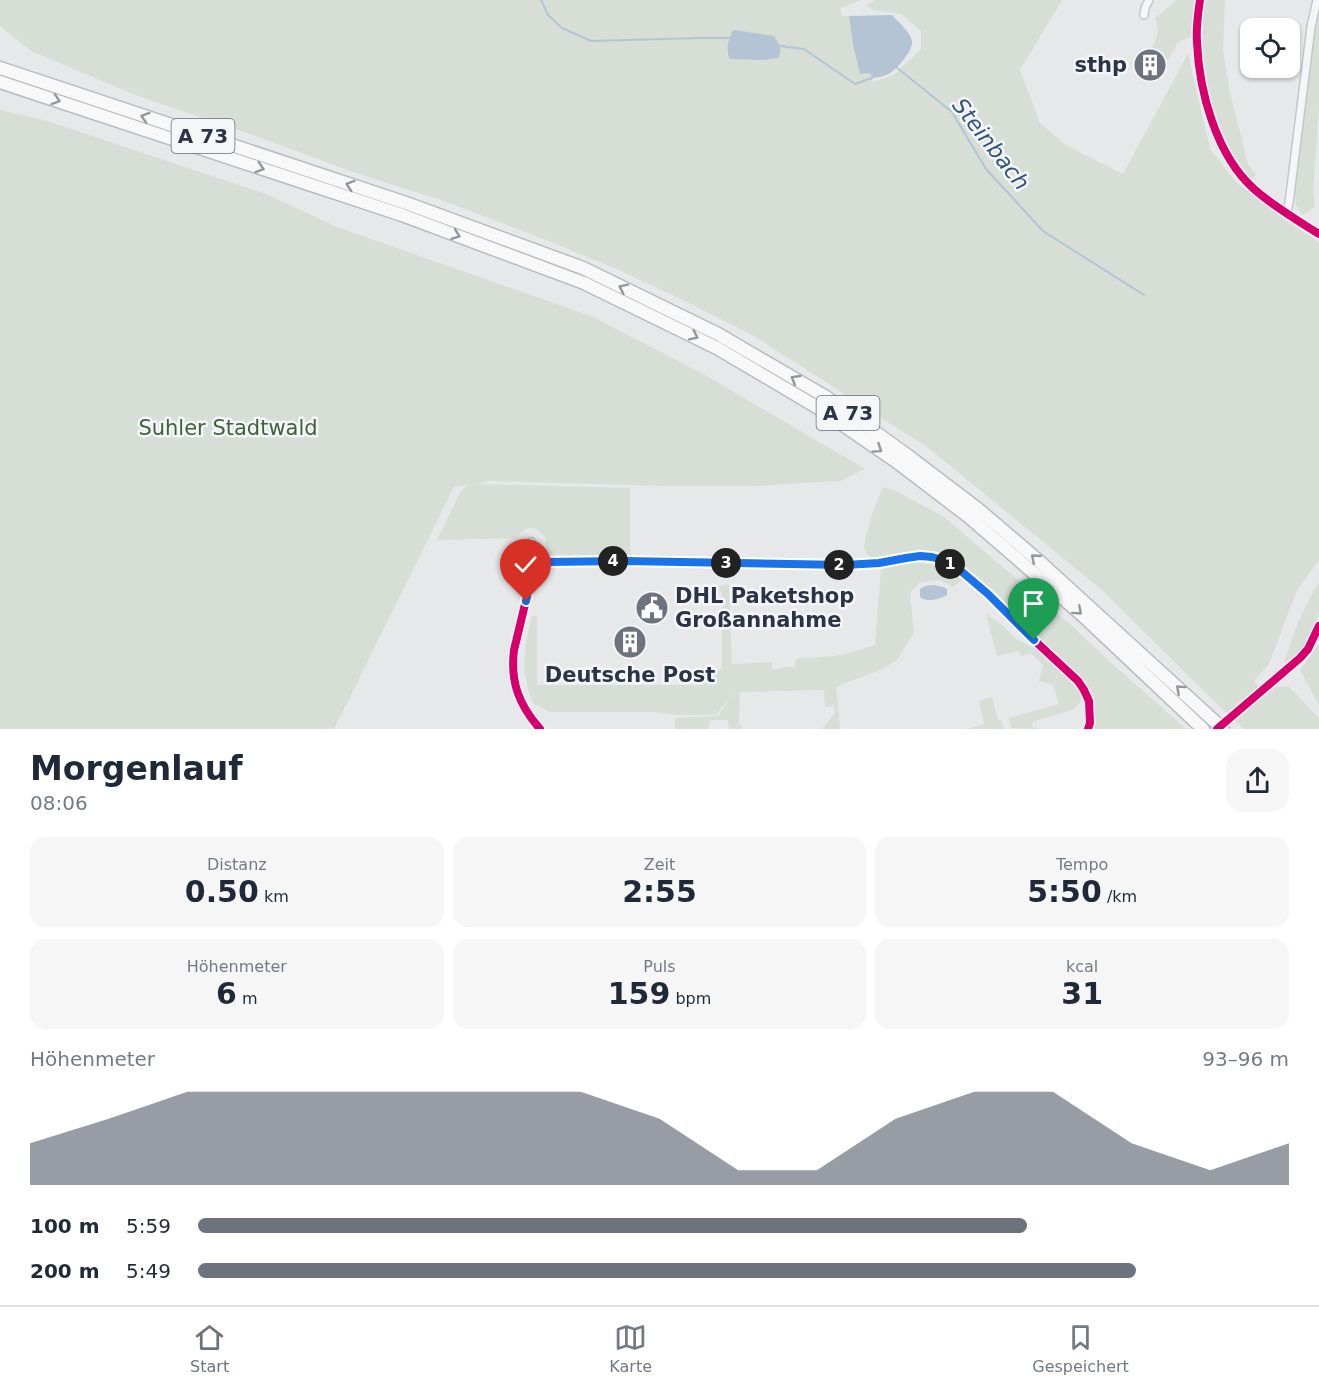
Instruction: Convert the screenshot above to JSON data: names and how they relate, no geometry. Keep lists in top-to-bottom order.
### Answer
{
  "streets": {
    "highway": ["A 73"]
  },
  "water": ["Steinbach"],
  "parks": ["Suhler Stadtwald"],
  "places": {
    "building": ["sthp", "Deutsche Post"],
    "public building": ["DHL Paketshop Großannahme"]
  },
  "page": {
    "pins": [
      "4",
      "3",
      "1",
      "2"
    ],
    "heading": ["Morgenlauf", "08:06"],
    "stats": [
      ["Distanz", "0.50 km"],
      ["Zeit", "2:55"],
      ["Tempo", "5:50 /km"],
      ["Höhenmeter", "6 m"],
      ["Puls", "159 bpm"],
      ["kcal", "31"]
    ],
    "chart": ["Höhenmeter", "93–96 m"],
    "list": [
      {
        "name": "100 m",
        "note": "5:59"
      },
      {
        "name": "200 m",
        "note": "5:49"
      }
    ],
    "tabs": ["Start", "Karte", "Gespeichert"]
  }
}
